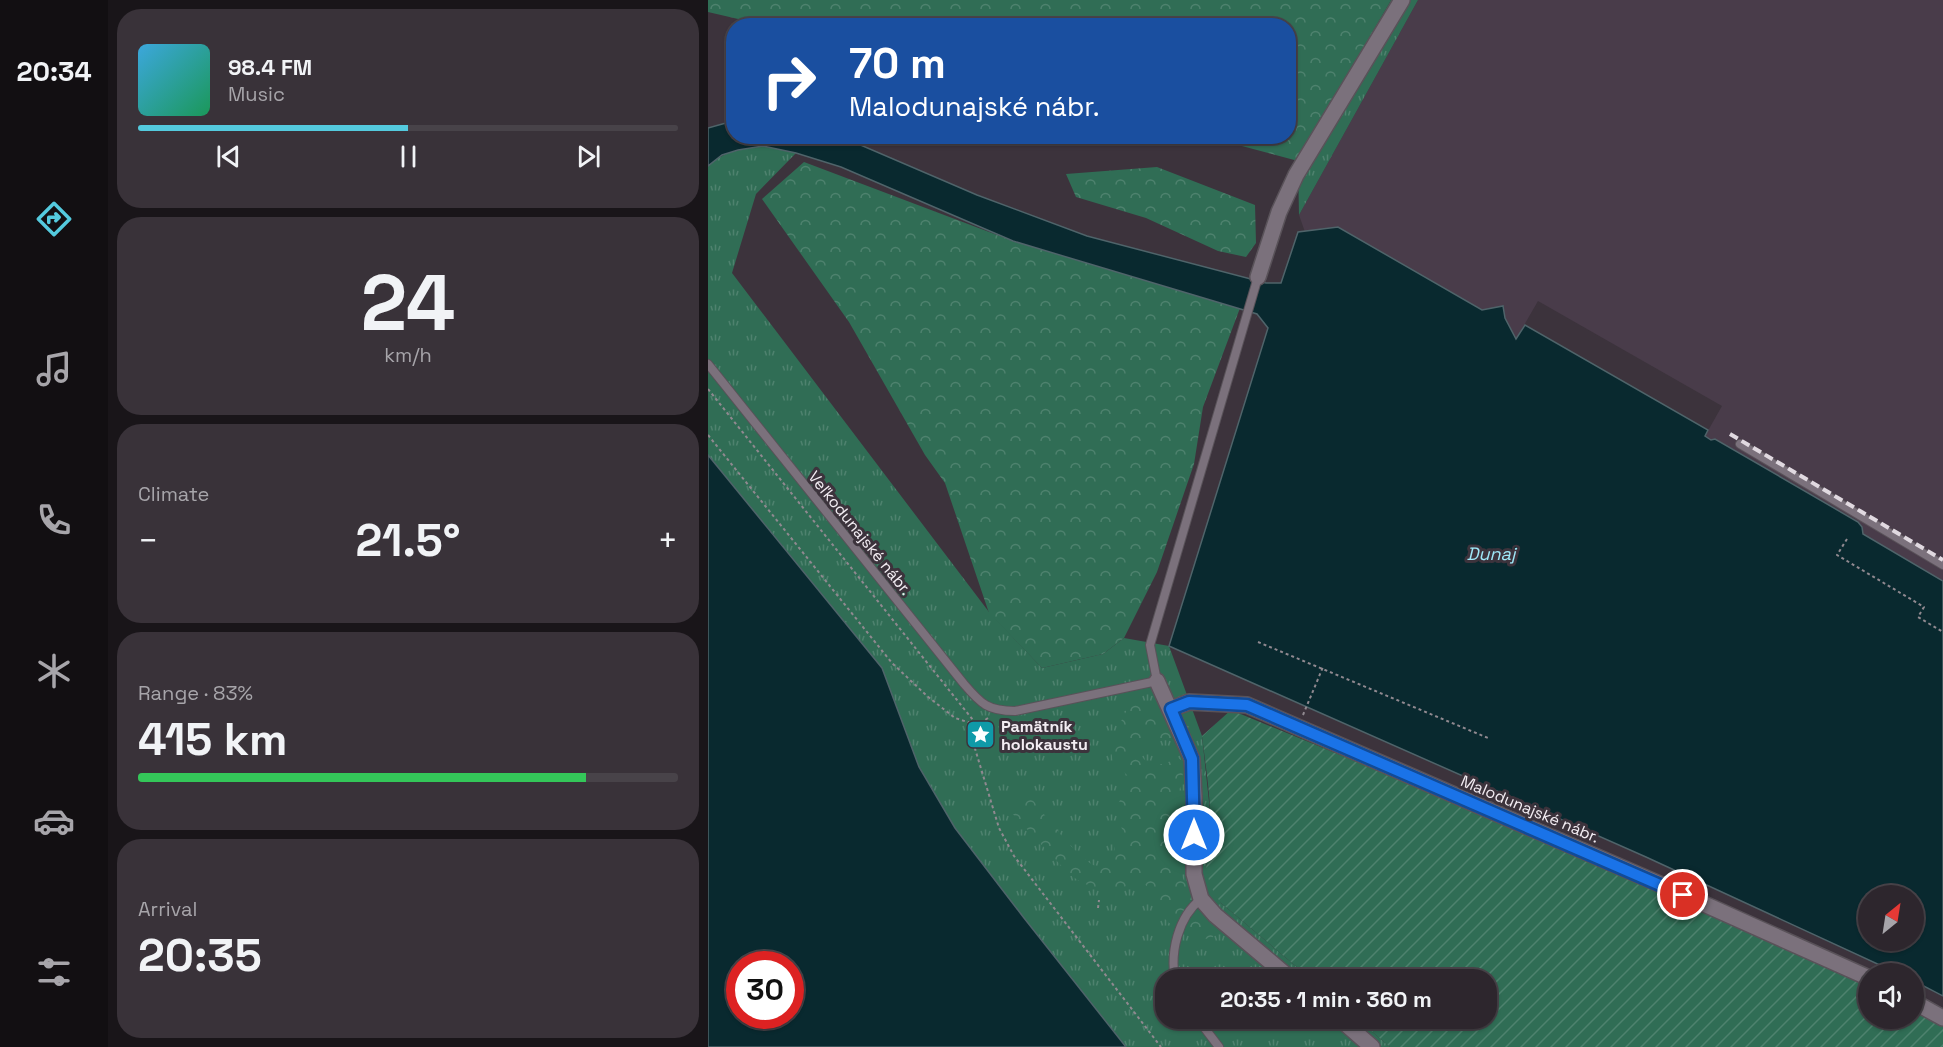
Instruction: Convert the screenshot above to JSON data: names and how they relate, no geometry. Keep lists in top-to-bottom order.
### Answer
{
  "streets": {
    "street": ["Malodunajské nábr."],
    "lane": ["Veľkodunajské nábr."]
  },
  "water": ["Dunaj"],
  "places": {
    "place": ["Pamätník holokaustu"]
  },
  "north": "top right",
  "page": {
    "tabs": "20:34",
    "turn": ["70 m", "Malodunajské nábr."],
    "song": ["98.4 FM", "Music"],
    "tile": [
      ["24", "km/h"],
      "Climate",
      ["Range · 83%", "415 km"],
      ["Arrival", "20:35"]
    ],
    "heat": ["−", "21.5°", "+"],
    "limit": "30",
    "trip": "20:35 · 1 min · 360 m"
  }
}
